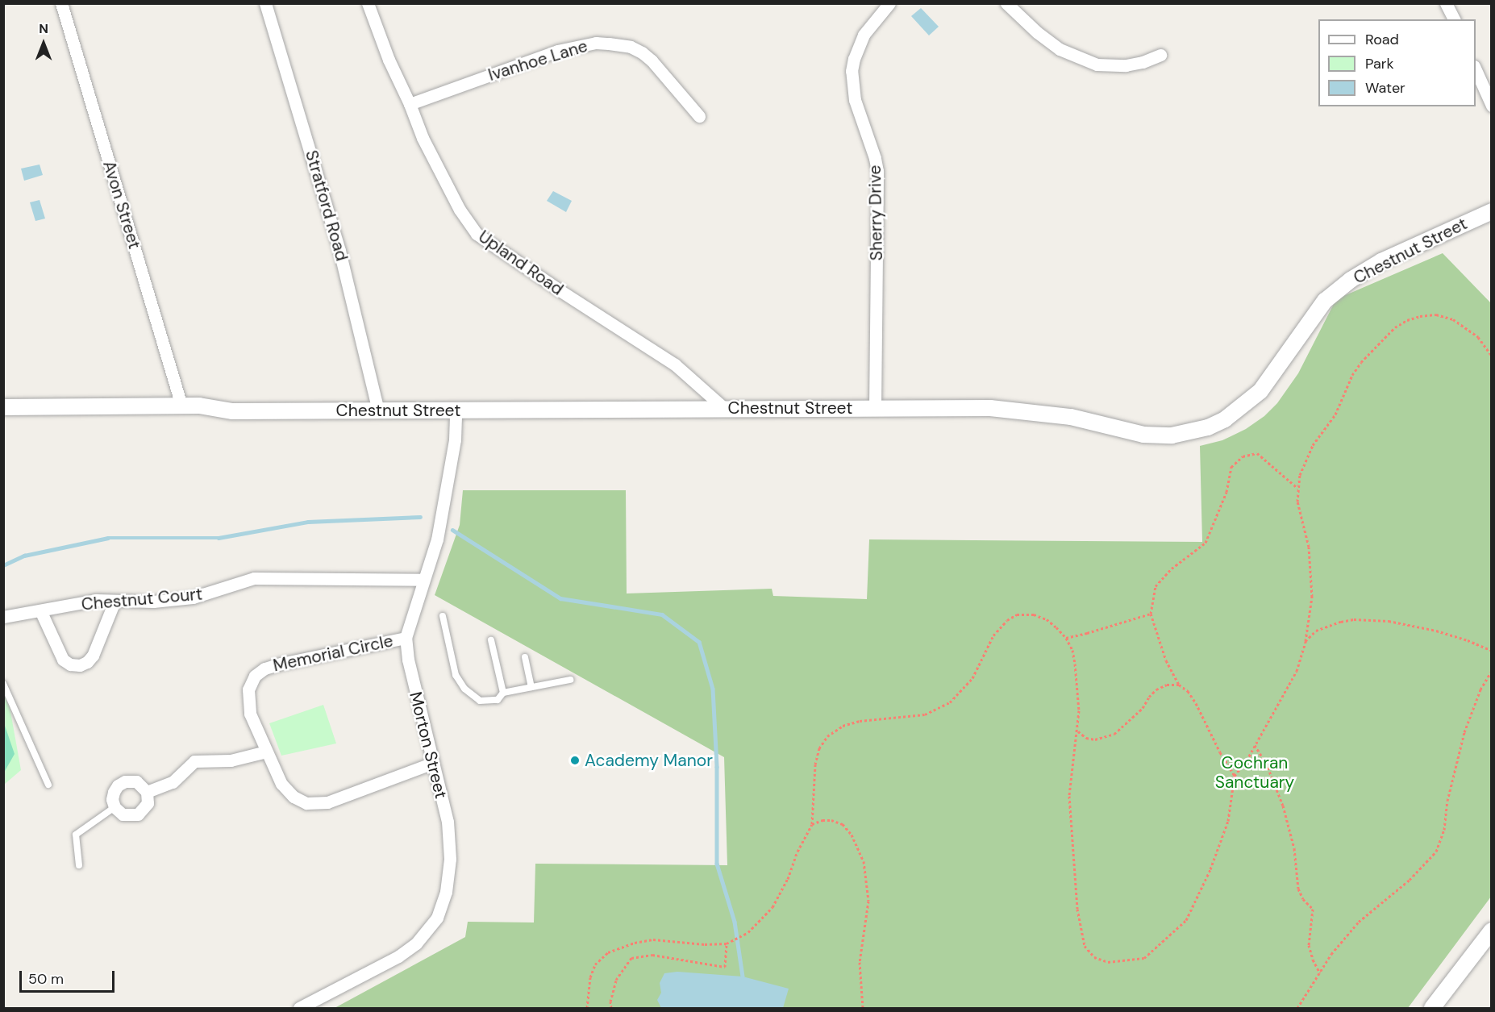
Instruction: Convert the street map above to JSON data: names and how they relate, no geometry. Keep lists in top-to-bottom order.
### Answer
{
  "streets": {
    "street": [
      "Ivanhoe Lane",
      "Avon Street",
      "Stratford Road",
      "Sherry Drive",
      "Chestnut Street",
      "Upland Road",
      "Chestnut Court",
      "Memorial Circle",
      "Morton Street"
    ]
  },
  "crossings": [
    ["Ivanhoe Lane", "Upland Road"],
    ["Avon Street", "Chestnut Street"],
    ["Stratford Road", "Chestnut Street"],
    ["Sherry Drive", "Chestnut Street"],
    ["Chestnut Street", "Upland Road"],
    ["Chestnut Street", "Morton Street"],
    ["Chestnut Court", "Morton Street"],
    ["Memorial Circle", "Morton Street"]
  ],
  "parks": ["Cochran Sanctuary"],
  "places": ["Academy Manor"],
  "legend": ["Road", "Park", "Water"],
  "scale_bar": "50 m",
  "north": "top"
}
